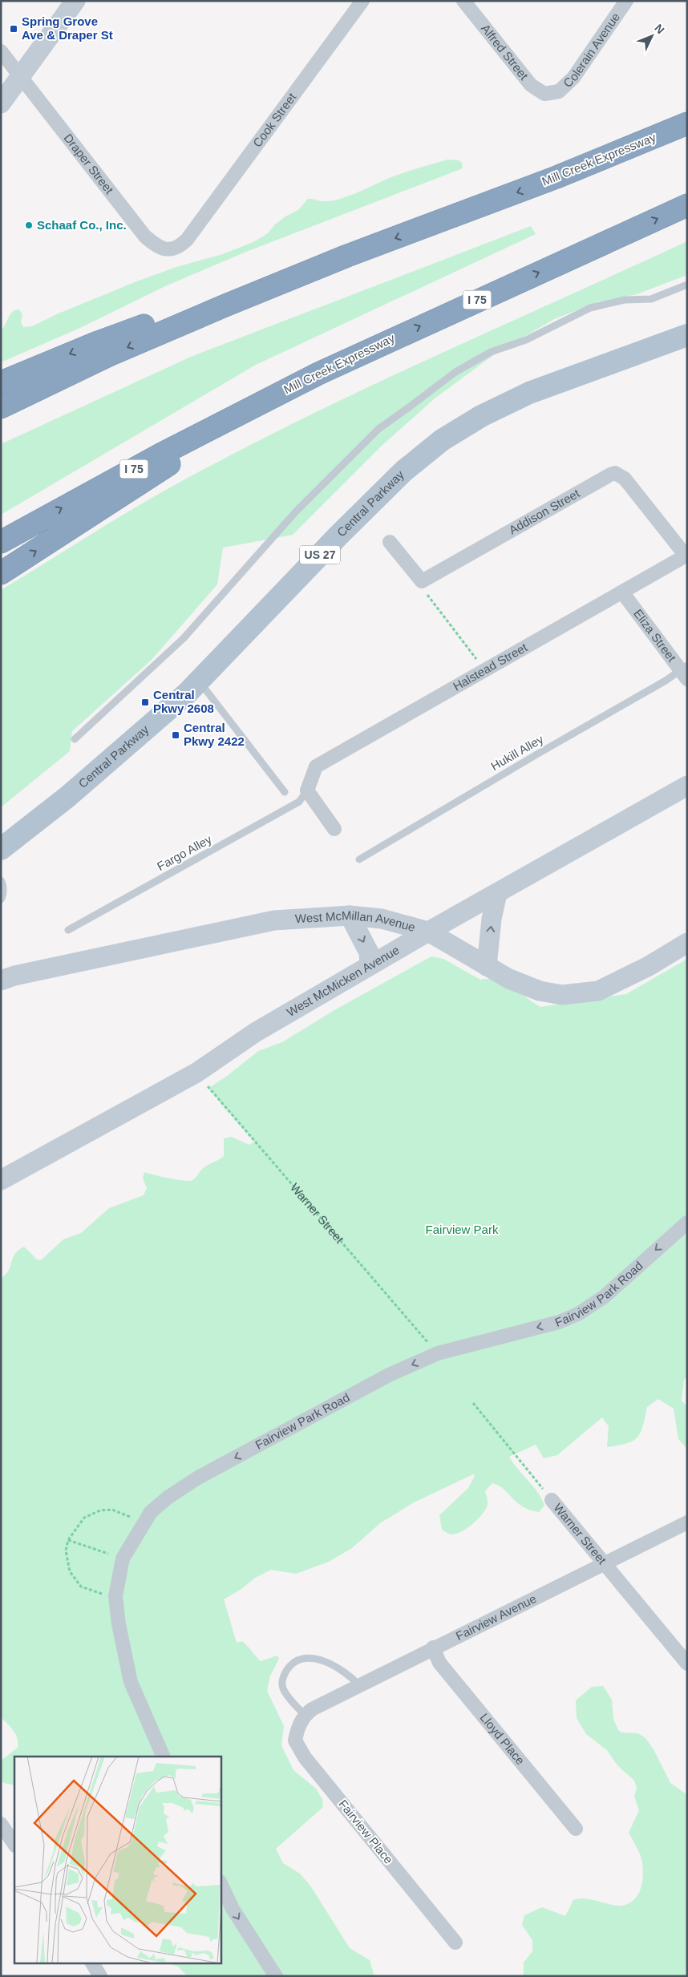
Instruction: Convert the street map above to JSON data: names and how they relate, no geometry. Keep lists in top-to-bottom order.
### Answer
{
  "streets": {
    "highway": ["Mill Creek Expressway", "I 75"],
    "main road": ["Central Parkway", "US 27"],
    "street": [
      "Colerain Avenue",
      "Alfred Street",
      "Cook Street",
      "Draper Street",
      "Addison Street",
      "Eliza Street",
      "Halstead Street",
      "West McMillan Avenue",
      "West McMicken Avenue",
      "Warner Street",
      "Fairview Park Road",
      "Fairview Avenue",
      "Lloyd Place",
      "Fairview Place"
    ],
    "lane": ["Hukill Alley", "Fargo Alley"]
  },
  "crossings": [
    ["Colerain Avenue", "Alfred Street"],
    ["Cook Street", "Draper Street"],
    ["Addison Street", "Halstead Street"],
    ["Eliza Street", "Halstead Street"],
    ["Eliza Street", "Hukill Alley"],
    ["Halstead Street", "Fargo Alley"],
    ["West McMillan Avenue", "West McMicken Avenue"],
    ["West McMicken Avenue", "Warner Street"],
    ["Warner Street", "Fairview Park Road"],
    ["Warner Street", "Fairview Avenue"],
    ["Fairview Avenue", "Lloyd Place"],
    ["Fairview Avenue", "Fairview Place"]
  ],
  "one_way": ["Fairview Park Road"],
  "parks": ["Fairview Park"],
  "places": {
    "transit": ["Spring Grove Ave & Draper St", "Central Pkwy 2608", "Central Pkwy 2422"],
    "other": ["Schaaf Co., Inc."]
  },
  "north": "top right"
}
